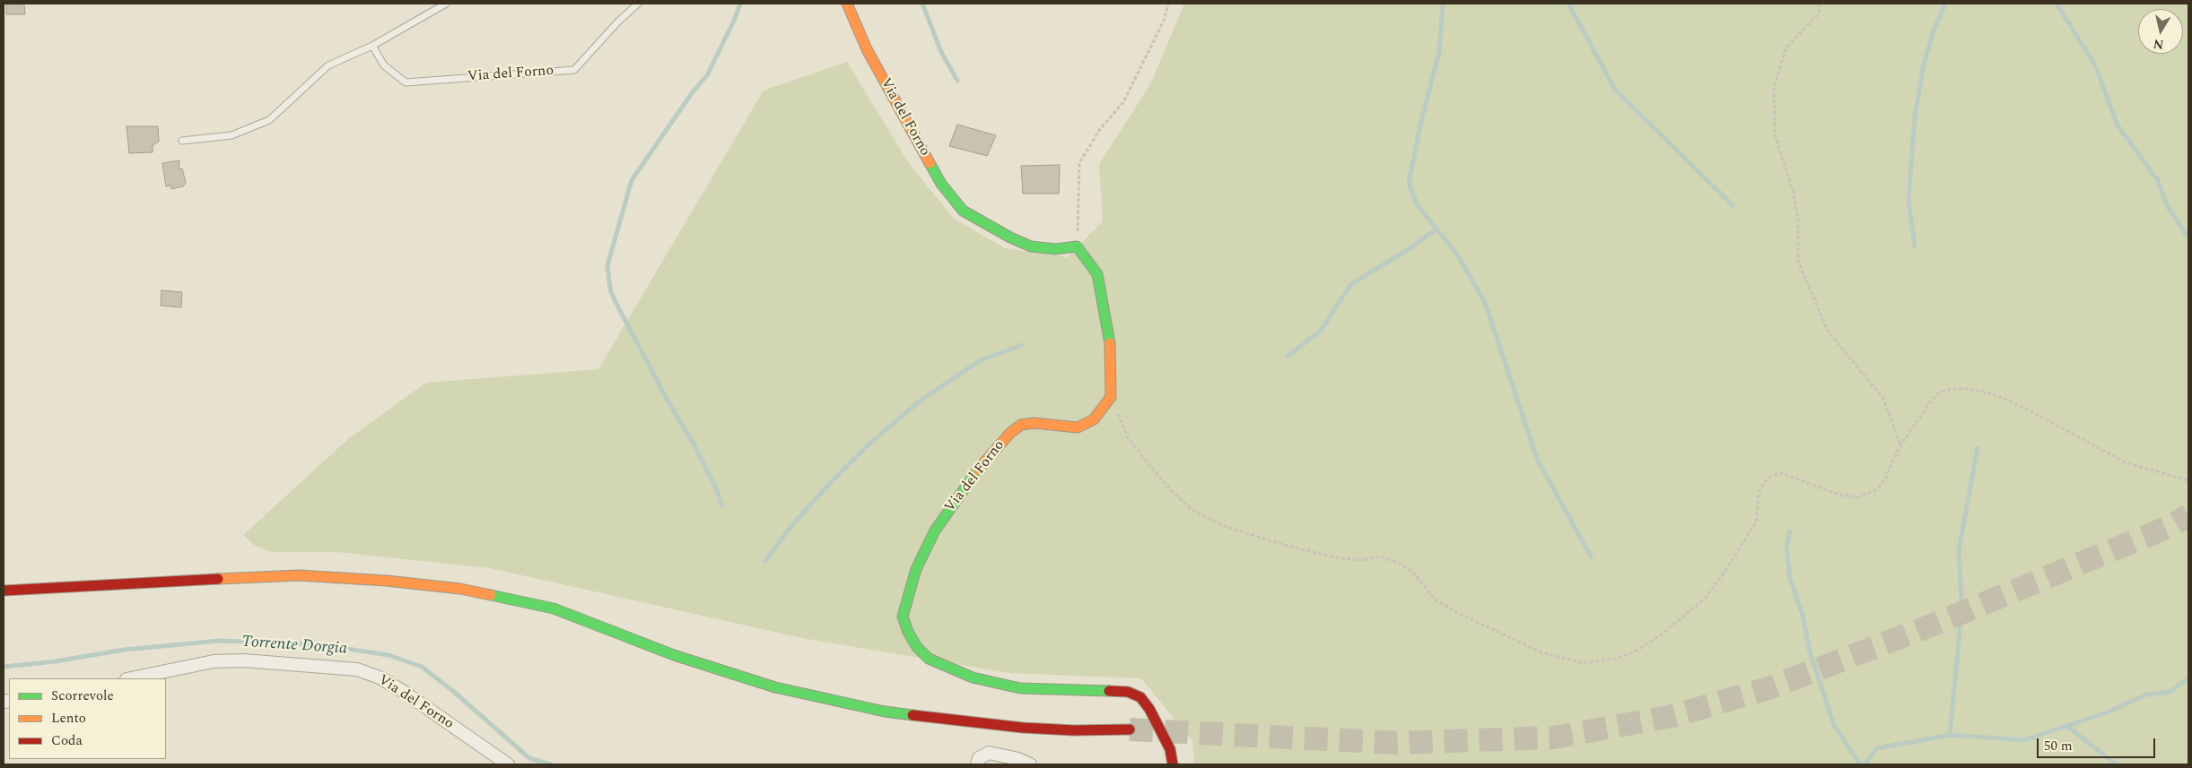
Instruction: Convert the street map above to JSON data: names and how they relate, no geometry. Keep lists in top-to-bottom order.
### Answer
{
  "streets": {
    "main road": ["Via del Forno"]
  },
  "water": ["Torrente Dorgia"],
  "legend": ["Scorrevole", "Lento", "Coda"],
  "scale_bar": "50 m",
  "north": "bottom"
}
